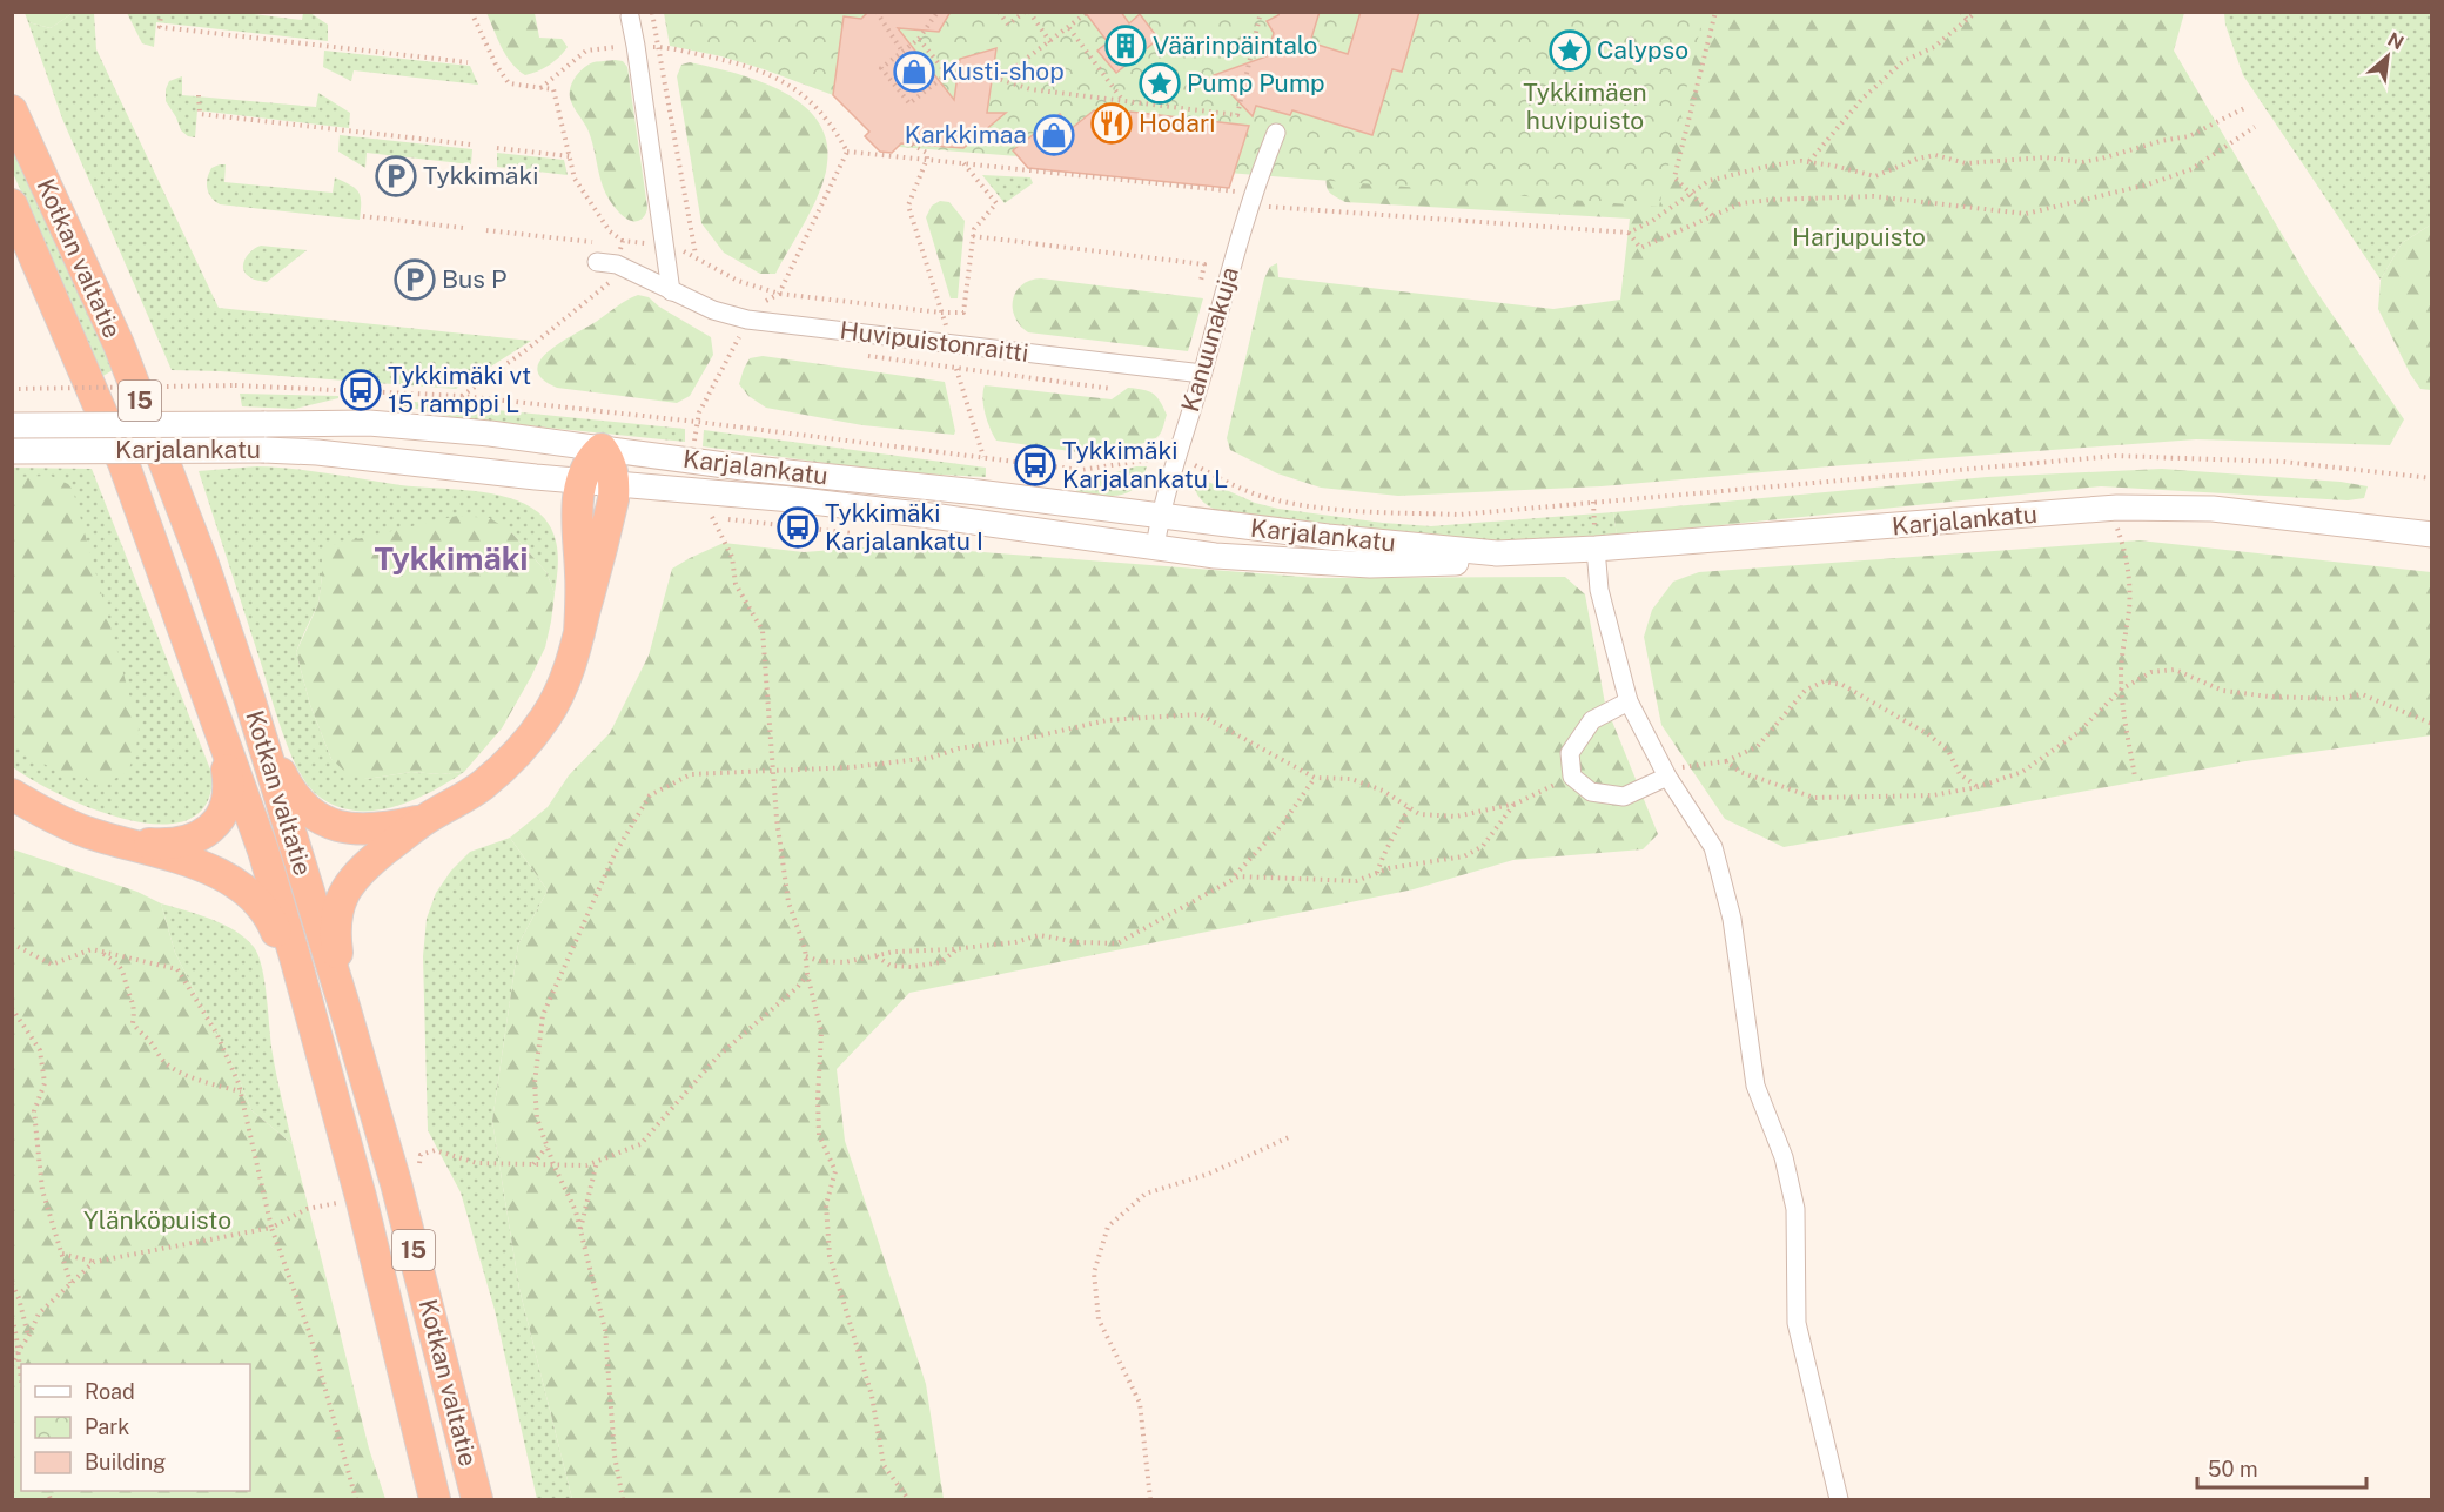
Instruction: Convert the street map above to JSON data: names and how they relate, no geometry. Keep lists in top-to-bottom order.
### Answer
{
  "streets": {
    "highway": ["Kotkan valtatie", "15"],
    "main road": ["Karjalankatu"],
    "street": ["Kanuunakuja", "Huvipuistonraitti"]
  },
  "crossings": [
    ["Kanuunakuja", "Huvipuistonraitti"],
    ["Kanuunakuja", "Karjalankatu"]
  ],
  "districts": ["Tykkimäki"],
  "parks": ["Tykkimäen huvipuisto", "Harjupuisto", "Ylänköpuisto"],
  "places": {
    "building": ["Väärinpäintalo"],
    "place": ["Calypso", "Pump Pump"],
    "shop": ["Kusti-shop", "Karkkimaa"],
    "restaurant": ["Hodari"],
    "parking": ["Tykkimäki", "Bus P"],
    "bus stop": ["Tykkimäki vt 15 ramppi L", "Tykkimäki Karjalankatu L", "Tykkimäki Karjalankatu I"]
  },
  "legend": ["Road", "Park", "Building"],
  "scale_bar": "50 m",
  "north": "top right"
}
